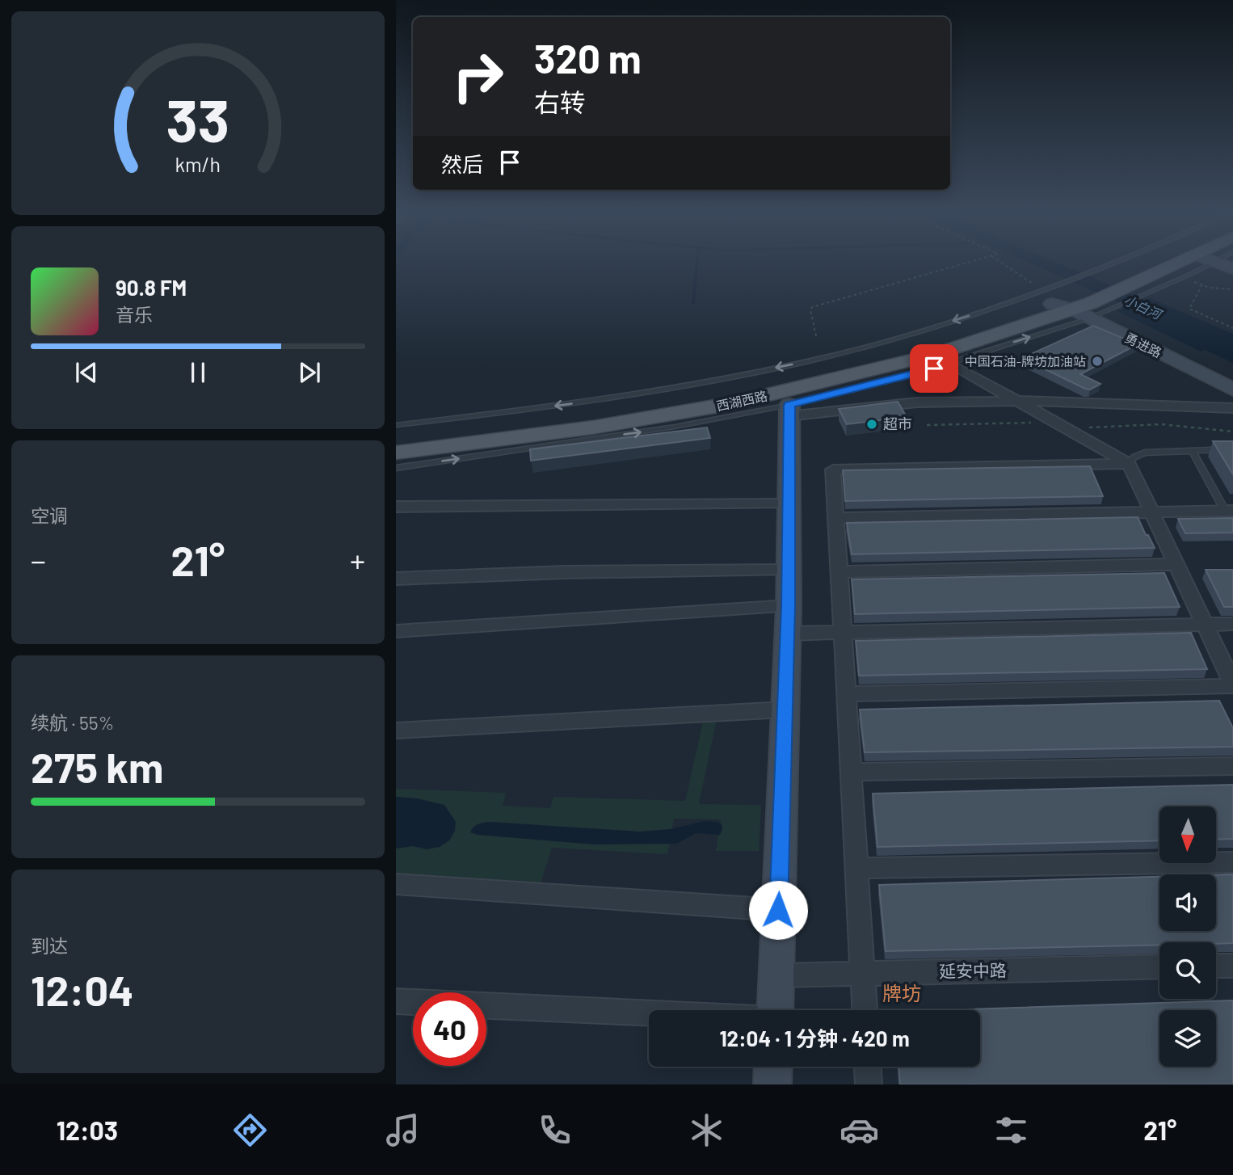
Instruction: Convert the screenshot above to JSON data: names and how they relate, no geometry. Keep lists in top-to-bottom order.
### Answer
{
  "streets": {
    "main road": ["西湖西路"],
    "street": ["勇进路", "延安中路"]
  },
  "crossings": [
    ["勇进路", "西湖西路"]
  ],
  "districts": ["牌坊"],
  "water": ["小白河"],
  "places": ["中国石油-牌坊加油站", "超市"],
  "north": "bottom",
  "page": {
    "turn": ["320 m", "右转"],
    "then": "然后",
    "song": ["90.8 FM", "音乐"],
    "tile": [
      "空调",
      ["续航 · 55%", "275 km"],
      ["到达", "12:04"]
    ],
    "heat": ["−", "21°", "+"],
    "limit": "40",
    "trip": "12:04 · 1 分钟 · 420 m",
    "tabs": ["12:03", "21°"],
    "gauge": ["33", "km/h"]
  }
}
